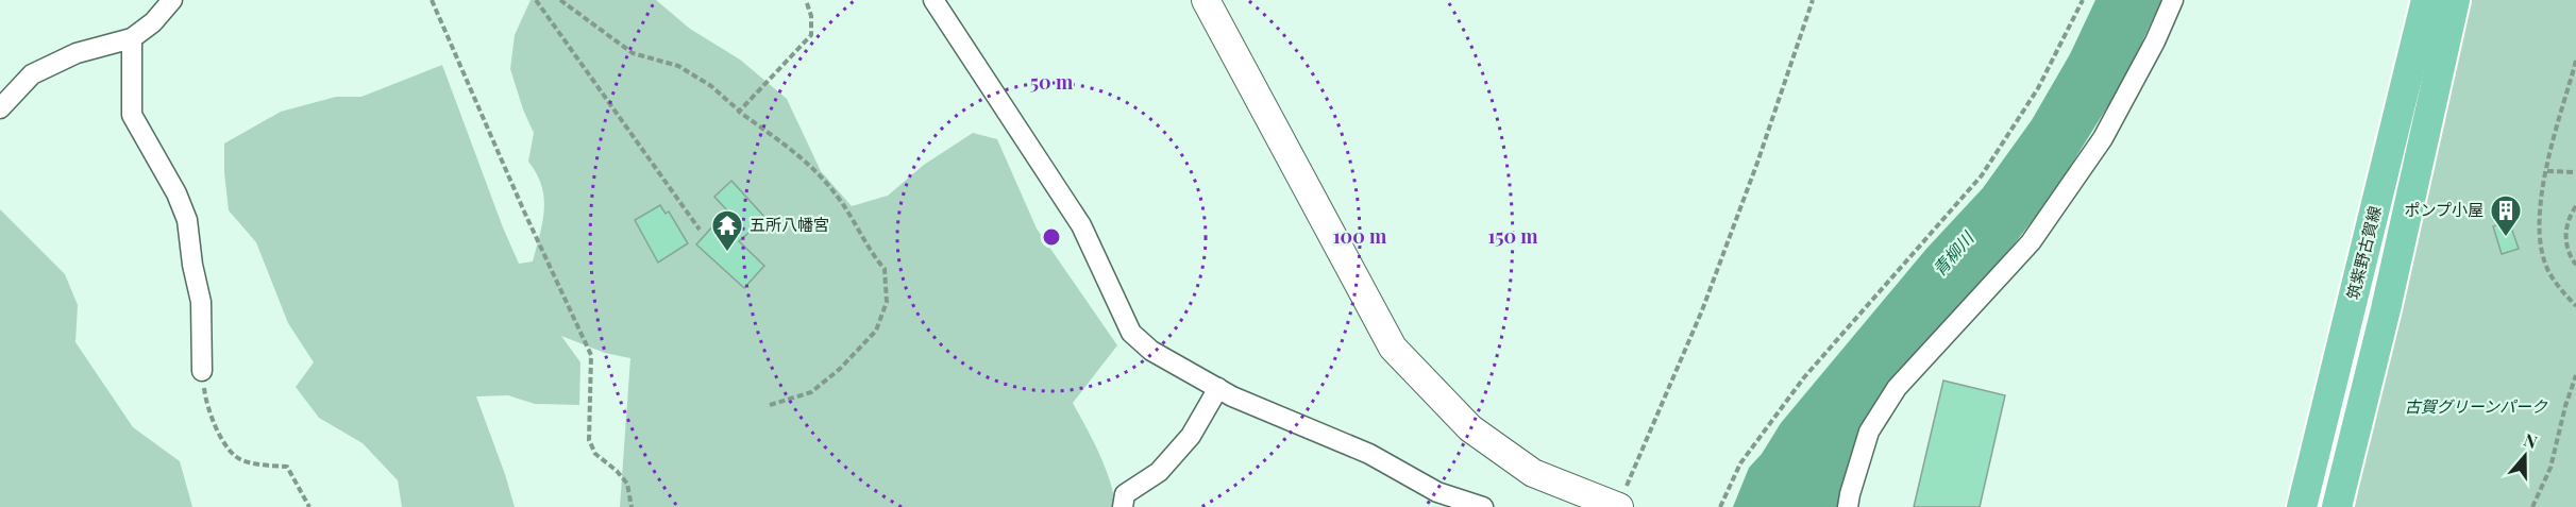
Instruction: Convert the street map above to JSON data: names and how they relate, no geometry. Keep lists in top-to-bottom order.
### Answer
{
  "streets": {
    "main road": ["筑紫野古賀線"]
  },
  "water": ["青柳川"],
  "parks": ["古賀グリーンパーク"],
  "places": {
    "building": ["ポンプ小屋"],
    "temple": ["五所八幡宮"]
  },
  "north": "top",
  "rings": ["50 m", "100 m", "150 m"]
}
